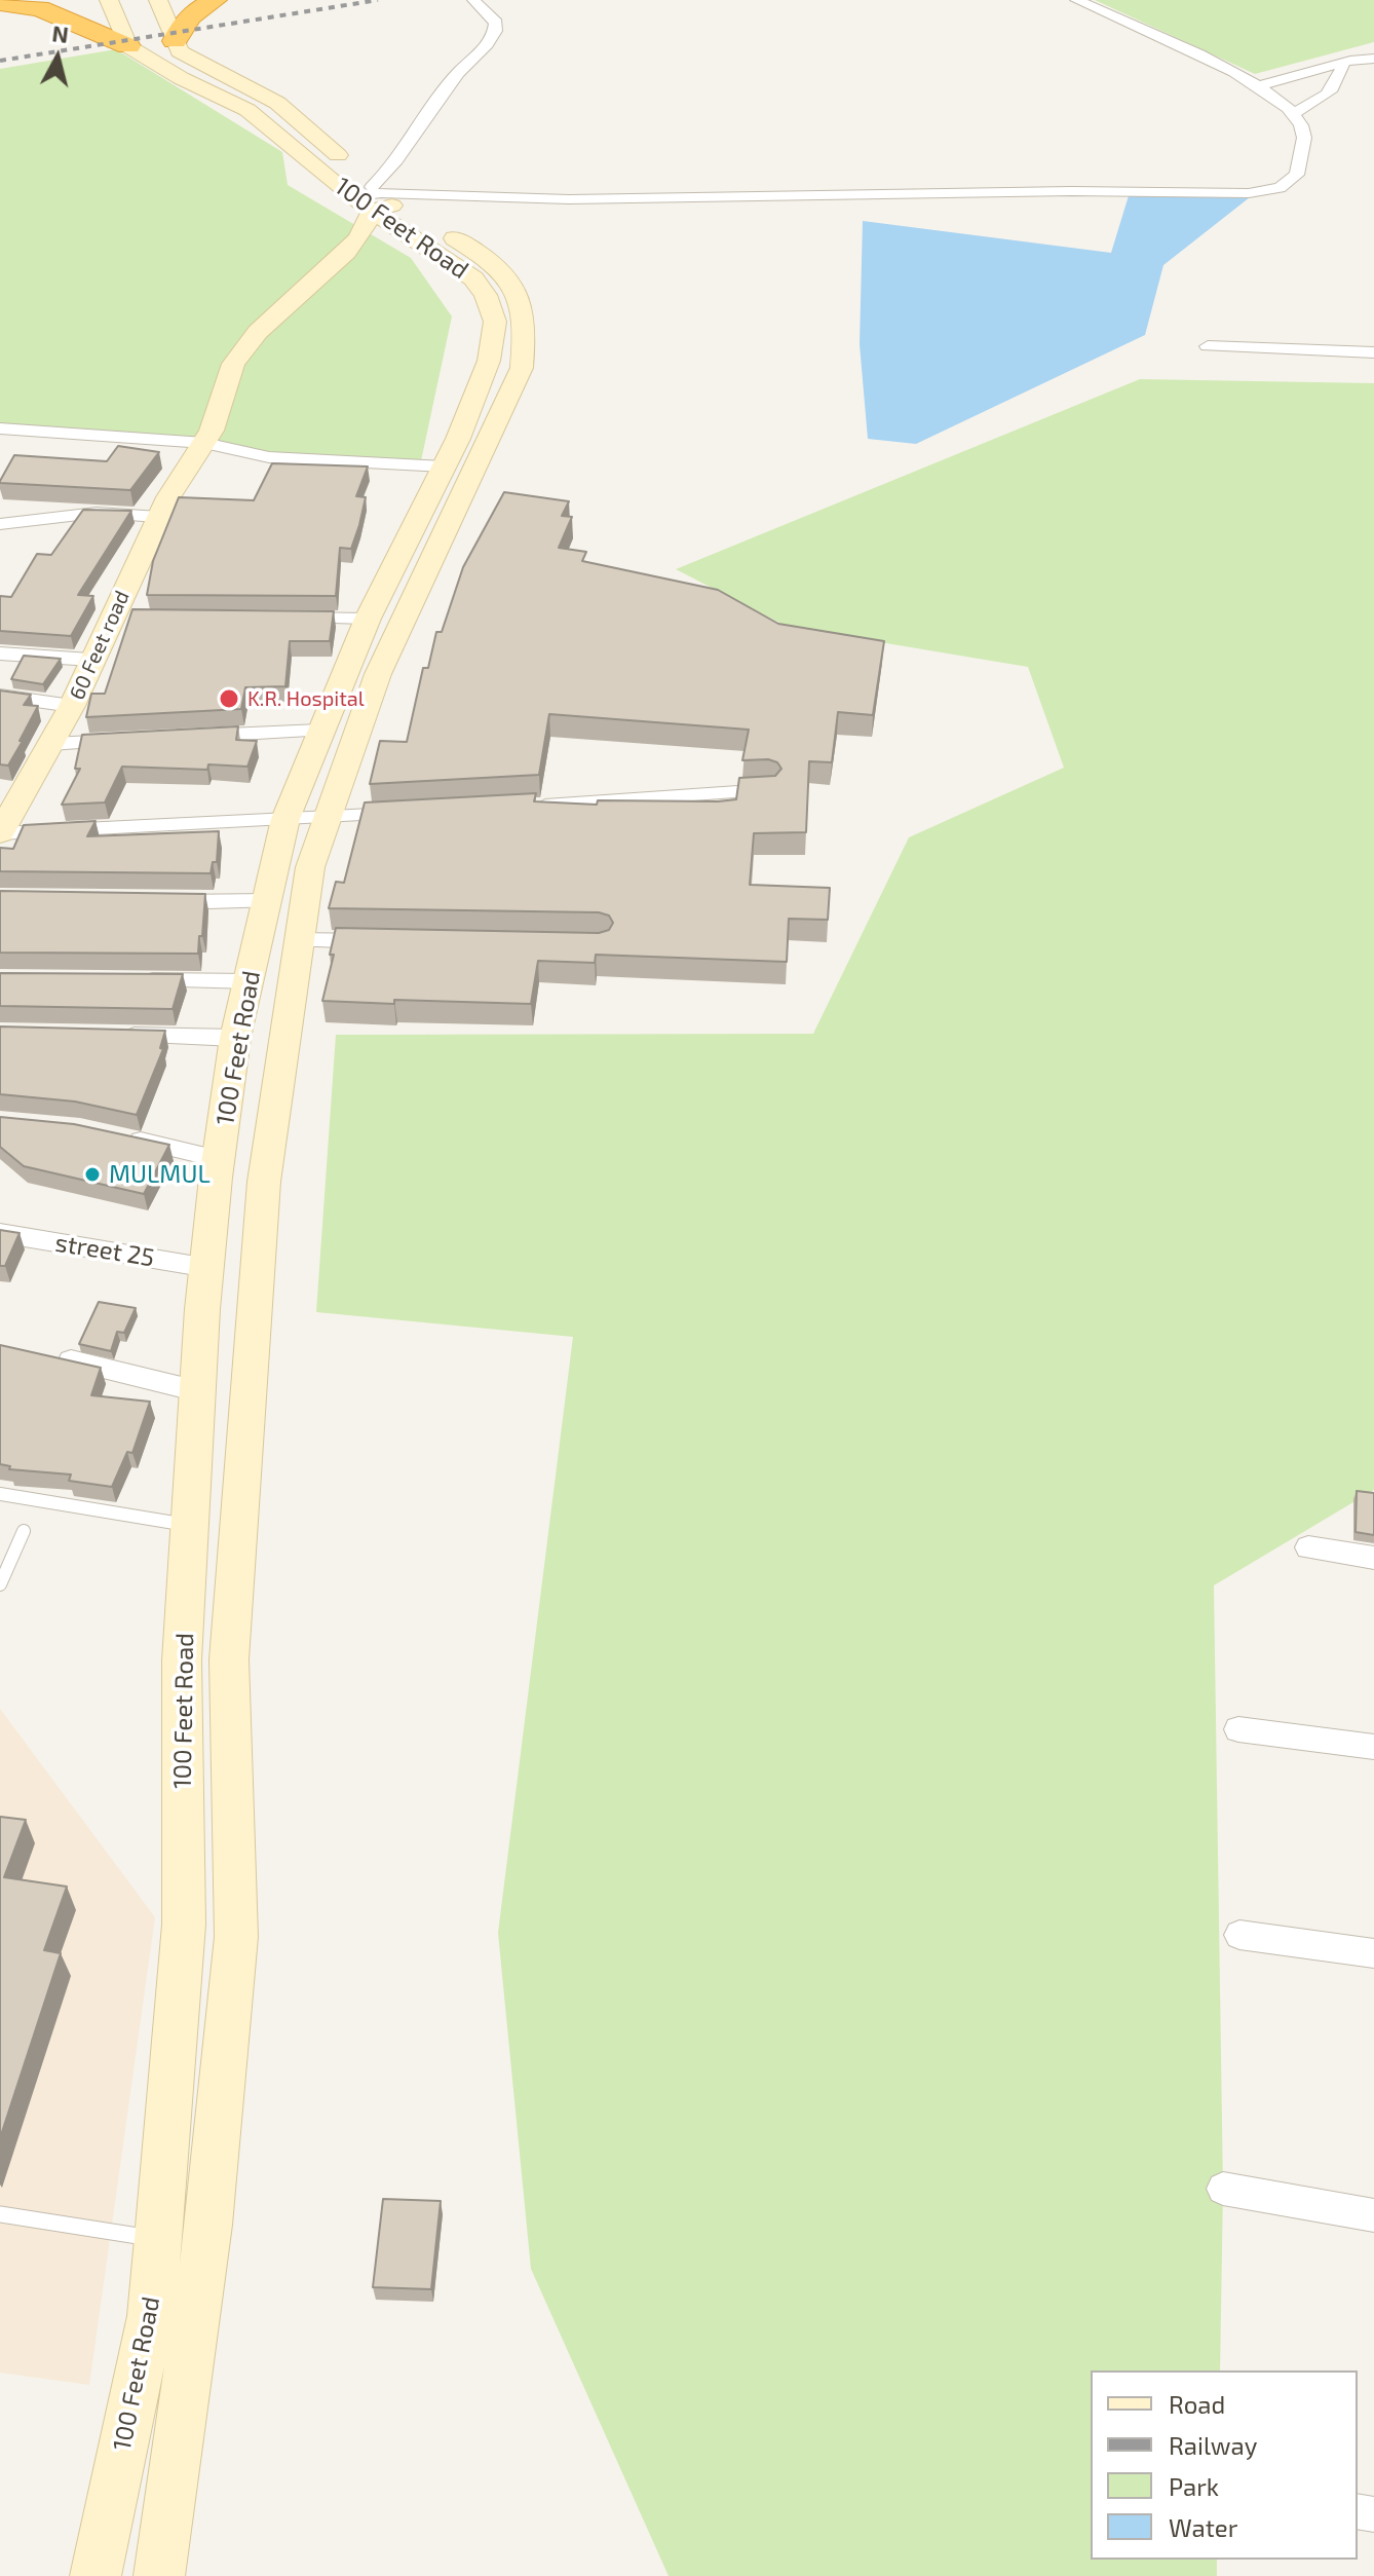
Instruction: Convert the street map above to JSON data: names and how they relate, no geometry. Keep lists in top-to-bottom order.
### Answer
{
  "streets": {
    "street": ["100 Feet Road", "60 Feet road", "street 25"]
  },
  "crossings": [
    ["100 Feet Road", "60 Feet road"],
    ["100 Feet Road", "street 25"]
  ],
  "places": ["K.R. Hospital", "MULMUL"],
  "legend": [
    "Road",
    "Railway",
    "Park",
    "Water"
  ],
  "north": "top"
}
